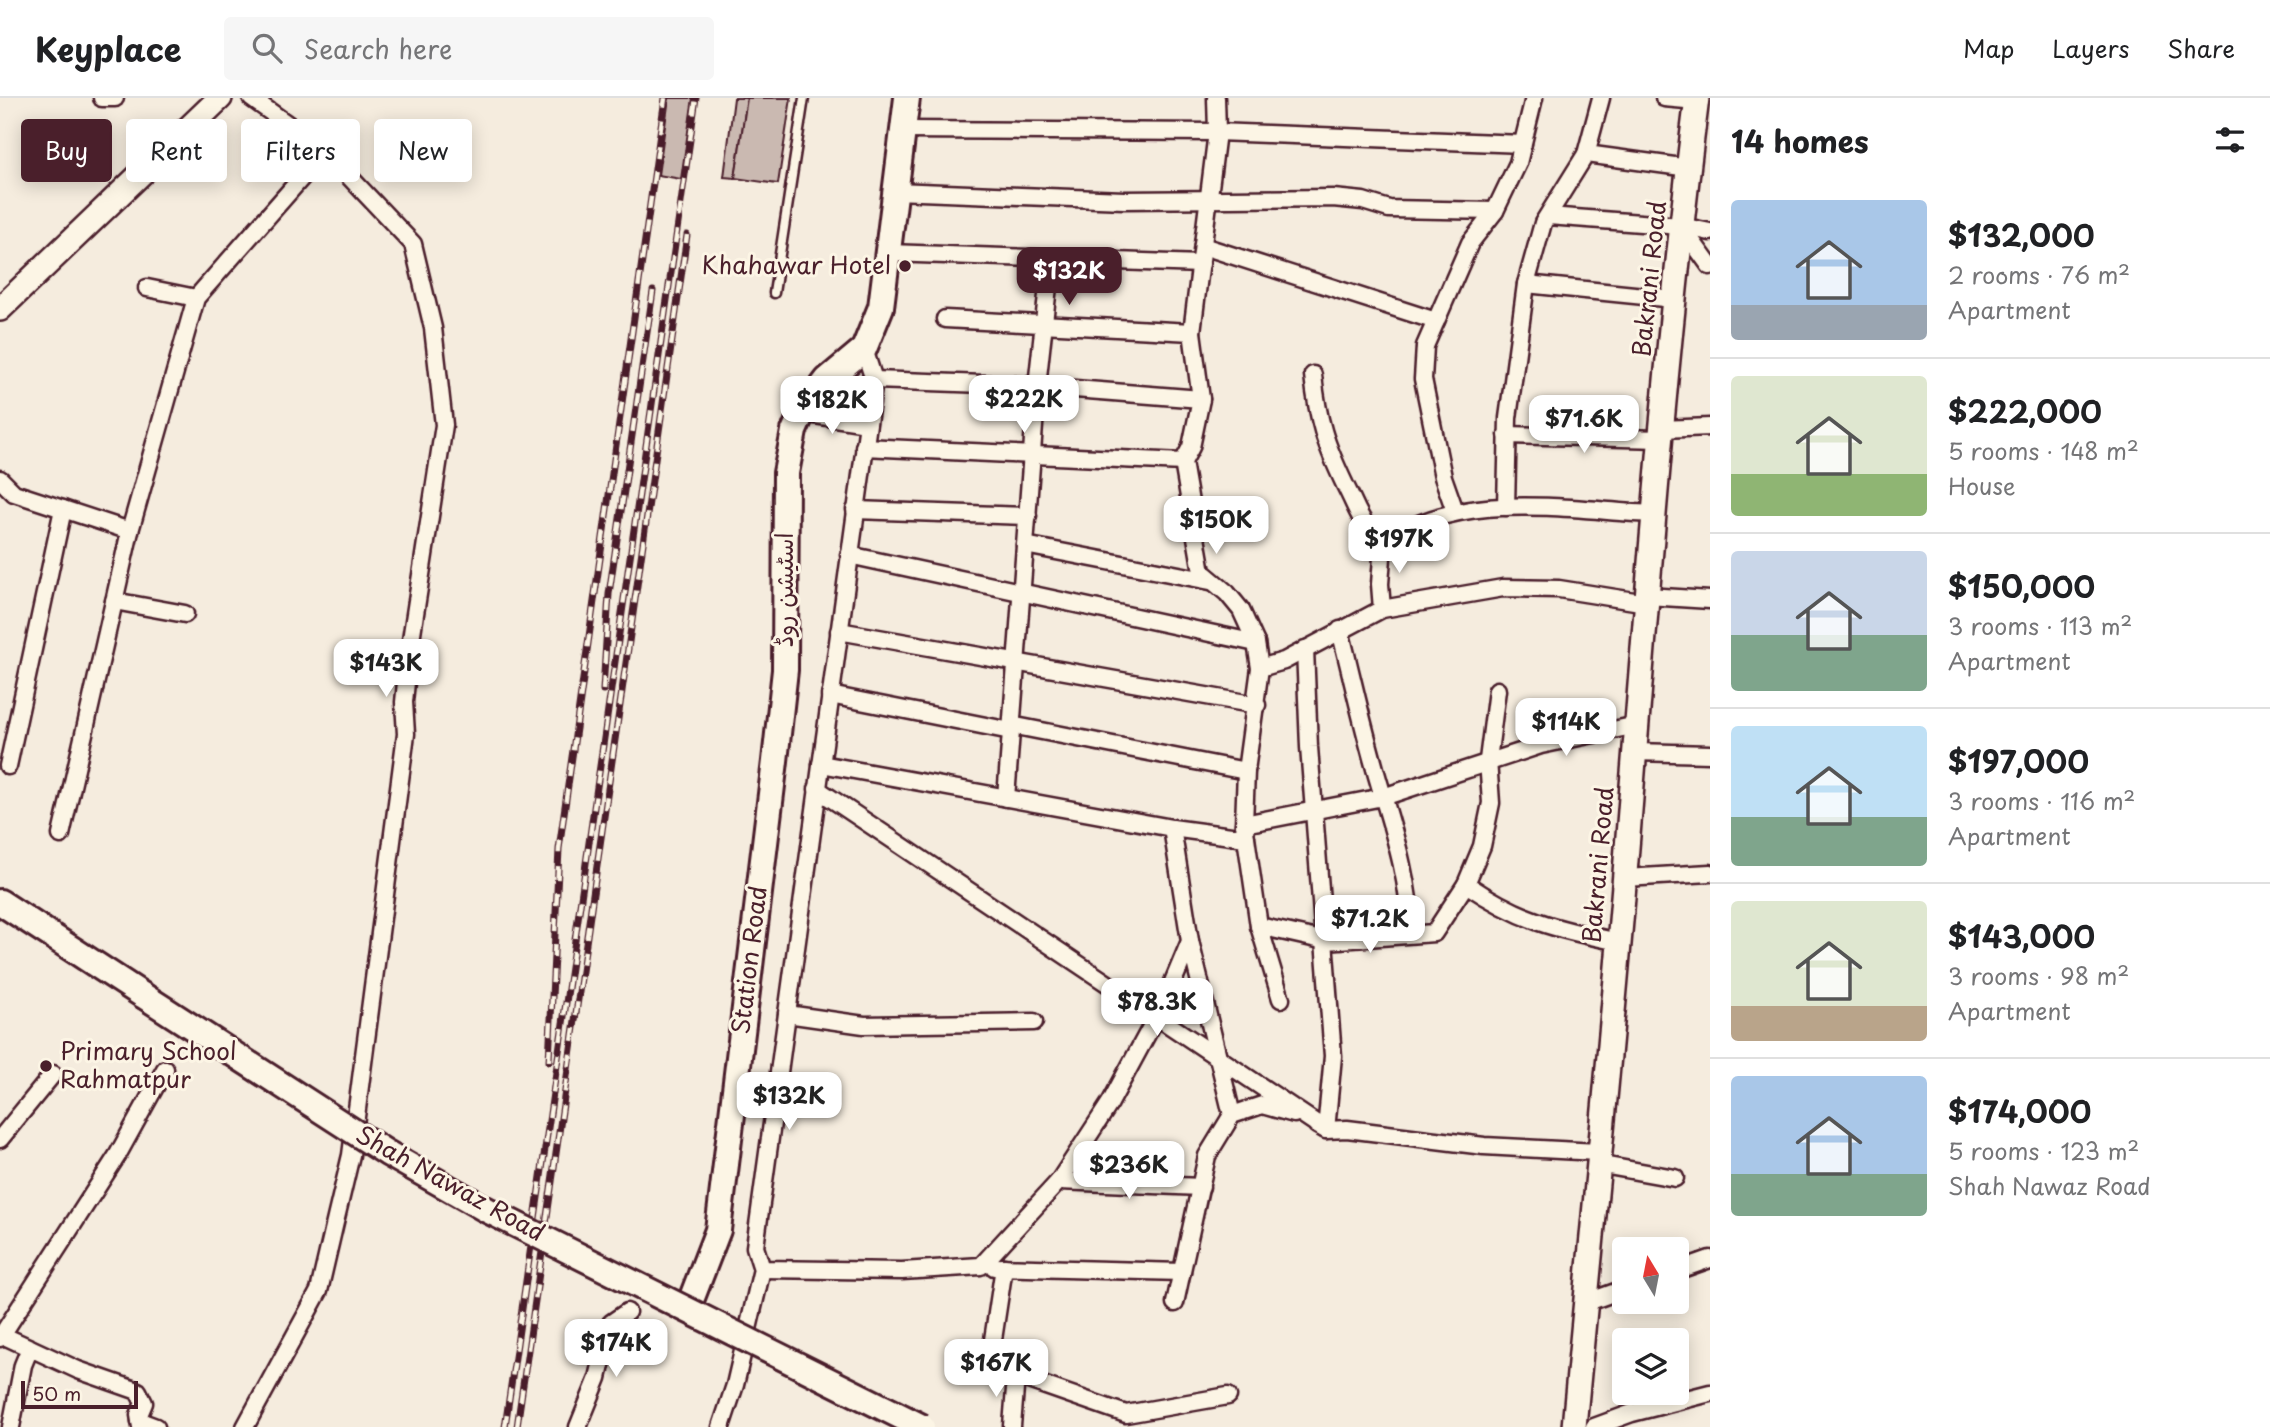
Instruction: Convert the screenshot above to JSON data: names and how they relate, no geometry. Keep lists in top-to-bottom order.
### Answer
{
  "streets": {
    "main road": ["اسٹیشن روڈ", "Station Road", "Shah Nawaz Road"],
    "street": ["Bakrani Road"]
  },
  "crossings": [
    ["اسٹیشن روڈ", "Station Road"],
    ["Station Road", "Shah Nawaz Road"]
  ],
  "places": ["Khahawar Hotel", "Primary School Rahmatpur"],
  "scale_bar": "50 m",
  "north": "top",
  "page": {
    "header": "Keyplace",
    "search": "Search here",
    "nav": ["Map", "Layers", "Share"],
    "heading": "14 homes",
    "chip": [
      "Buy",
      "Rent",
      "Filters",
      "New"
    ],
    "list": [
      {
        "name": "$132,000",
        "note": "2 rooms · 76 m² · Apartment"
      },
      {
        "name": "$222,000",
        "note": "5 rooms · 148 m² · House"
      },
      {
        "name": "$150,000",
        "note": "3 rooms · 113 m² · Apartment"
      },
      {
        "name": "$197,000",
        "note": "3 rooms · 116 m² · Apartment"
      },
      {
        "name": "$143,000",
        "note": "3 rooms · 98 m² · Apartment"
      },
      {
        "name": "$174,000",
        "note": "5 rooms · 123 m² · Shah Nawaz Road"
      }
    ],
    "price": [
      "$132K",
      "$222K",
      "$182K",
      "$71.6K",
      "$150K",
      "$197K",
      "$143K",
      "$114K",
      "$71.2K",
      "$78.3K",
      "$132K",
      "$236K",
      "$174K",
      "$167K"
    ],
    "scale": "50 m"
  }
}
